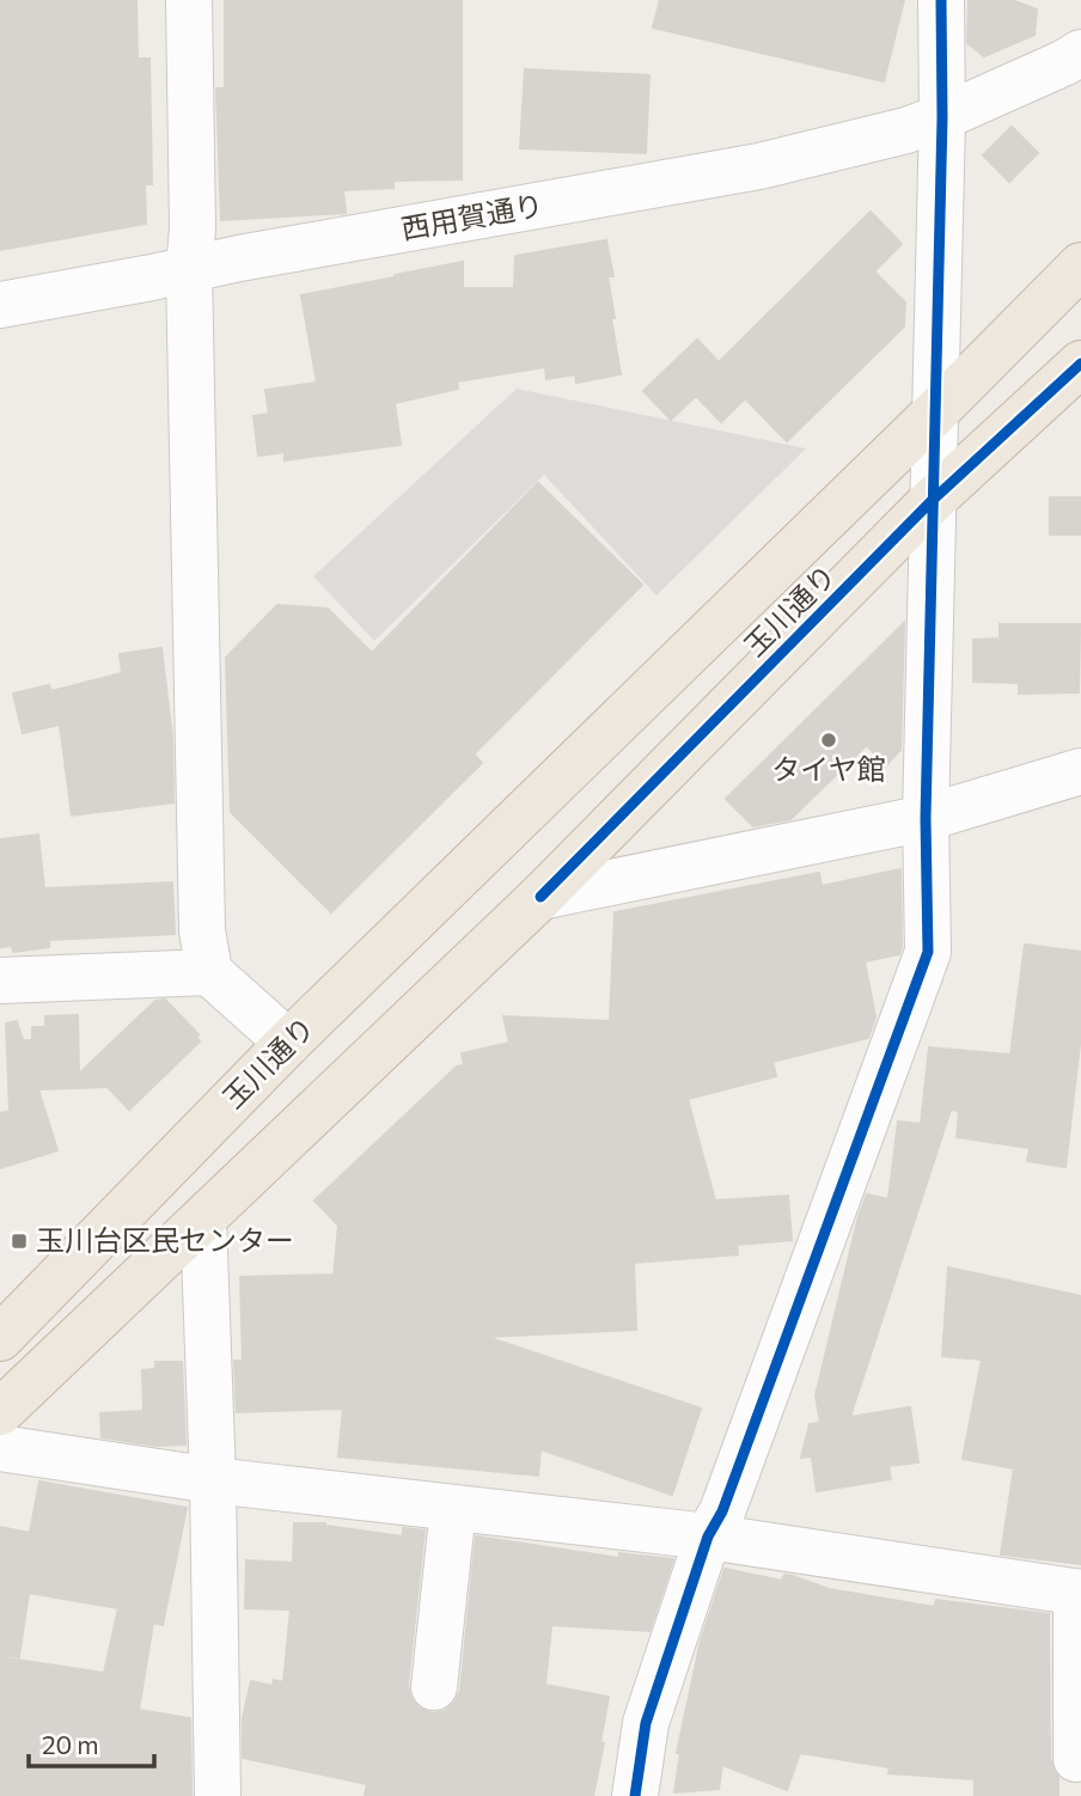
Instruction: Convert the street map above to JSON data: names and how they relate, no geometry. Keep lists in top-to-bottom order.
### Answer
{
  "streets": {
    "highway": ["玉川通り"],
    "street": ["西用賀通り"]
  },
  "places": {
    "other": ["タイヤ館"],
    "transit": ["玉川台区民センター"]
  },
  "scale_bar": "20 m"
}
